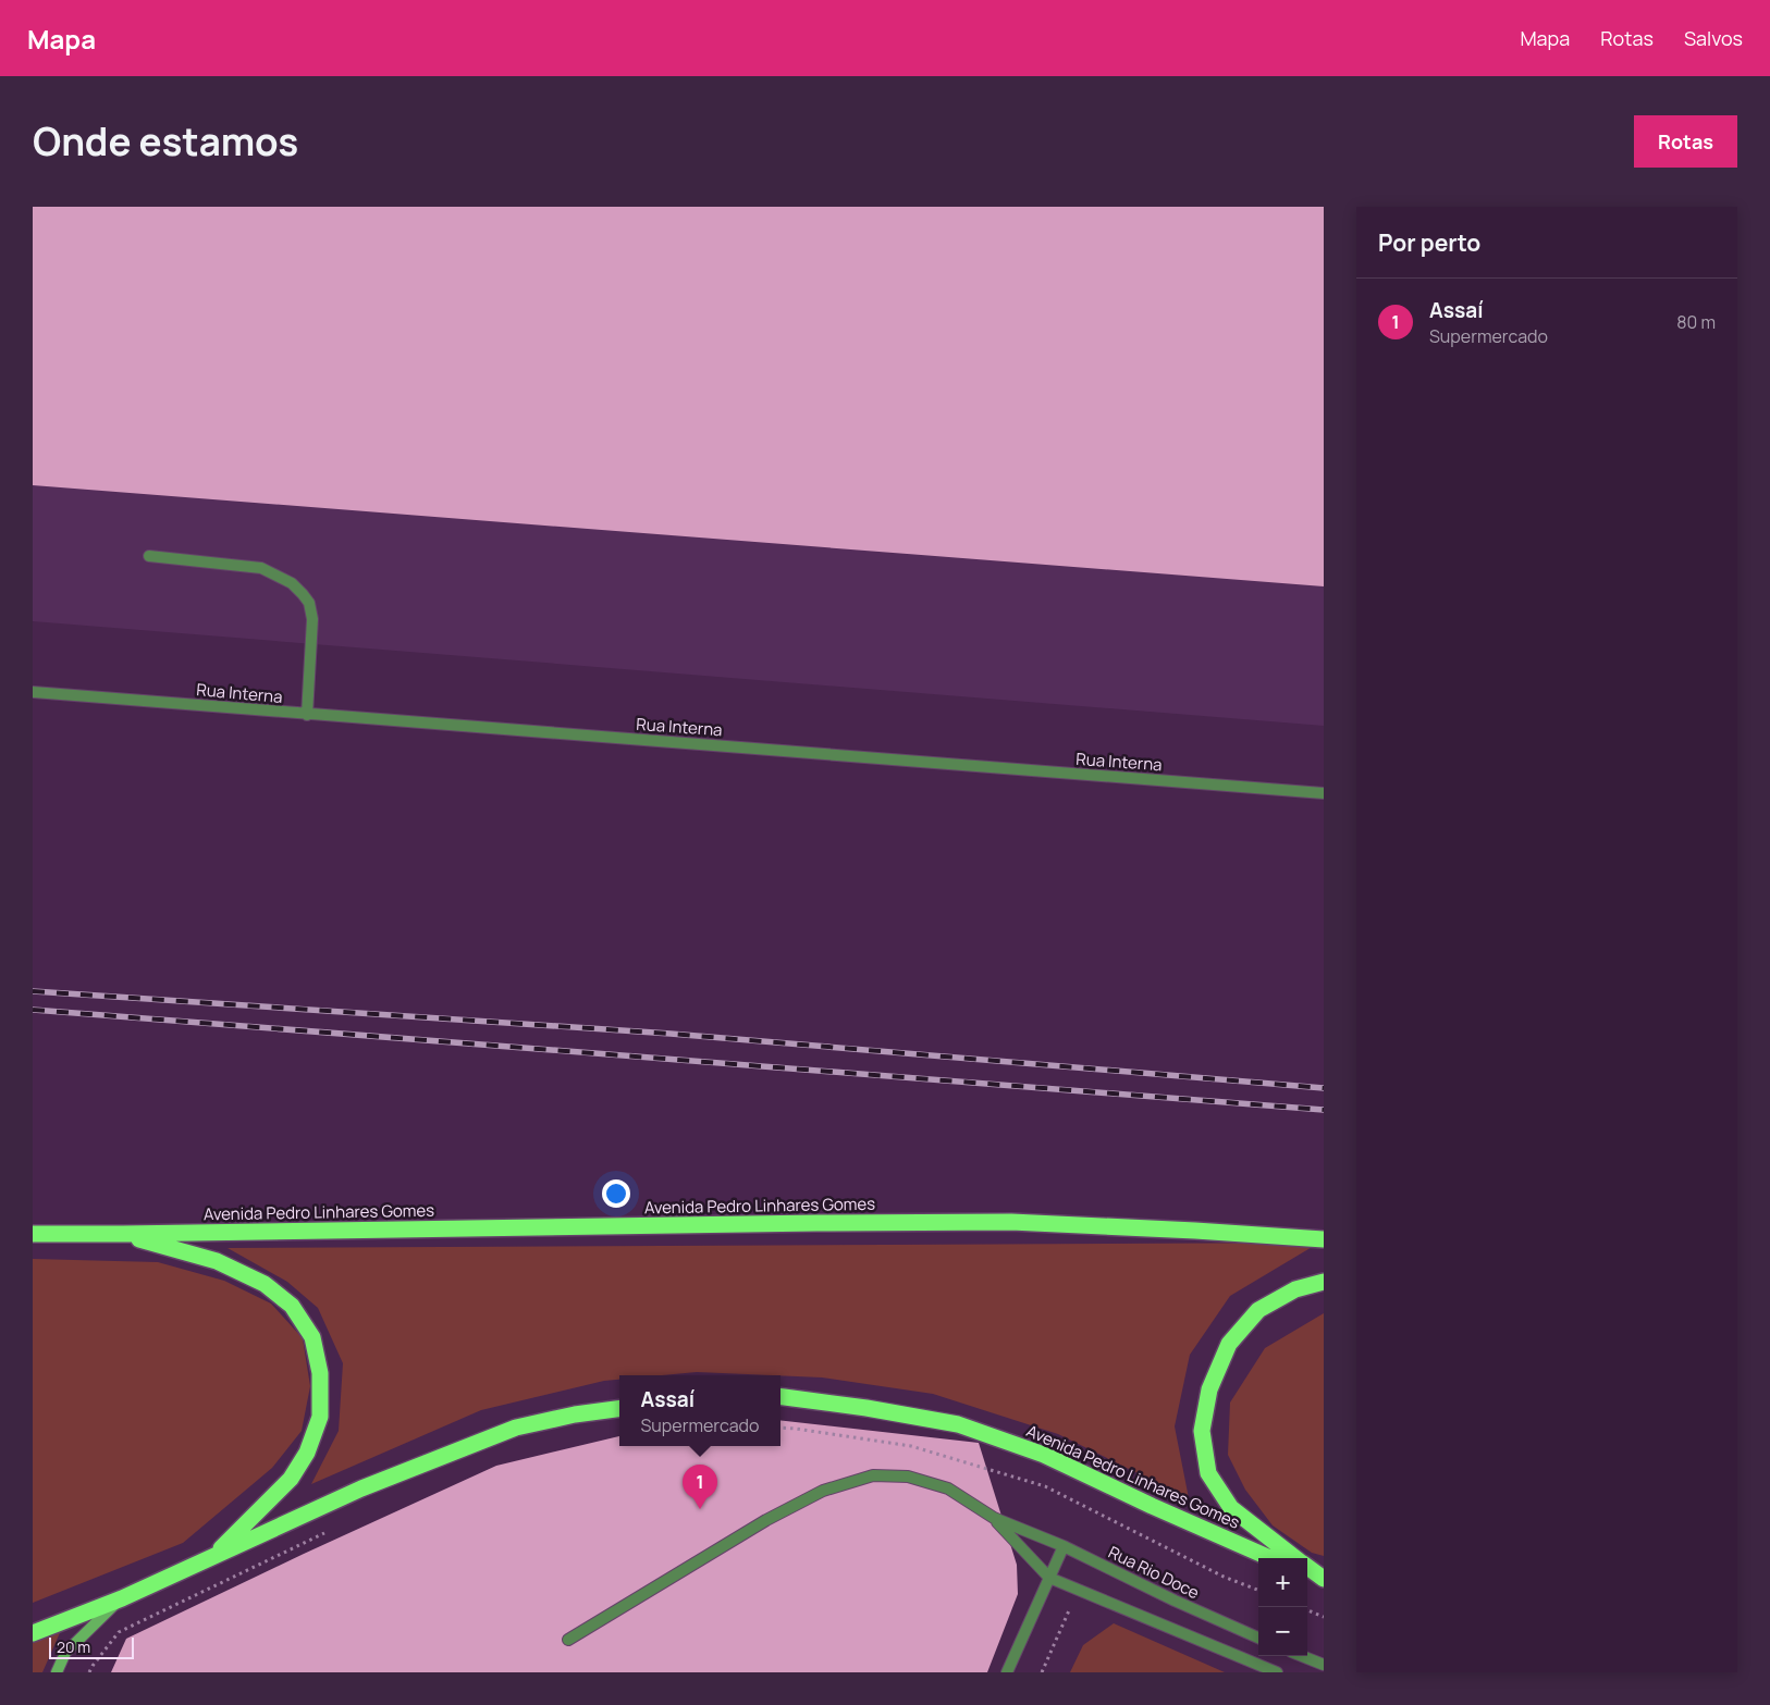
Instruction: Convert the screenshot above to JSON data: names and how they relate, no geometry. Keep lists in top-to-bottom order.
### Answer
{
  "streets": {
    "highway": ["Avenida Pedro Linhares Gomes"],
    "lane": ["Rua Interna", "Rua Rio Doce"]
  },
  "scale_bar": "20 m",
  "page": {
    "header": "Mapa",
    "nav": ["Mapa", "Rotas", "Salvos"],
    "title": "Onde estamos",
    "buttons": "Rotas",
    "heading": "Por perto",
    "list": [
      {
        "mark": "1",
        "name": "Assaí",
        "note": "Supermercado",
        "value": "80 m"
      }
    ],
    "popup": ["Assaí", "Supermercado"],
    "pins": "1",
    "map_buttons": ["+", "−"],
    "scale": "20 m"
  }
}
